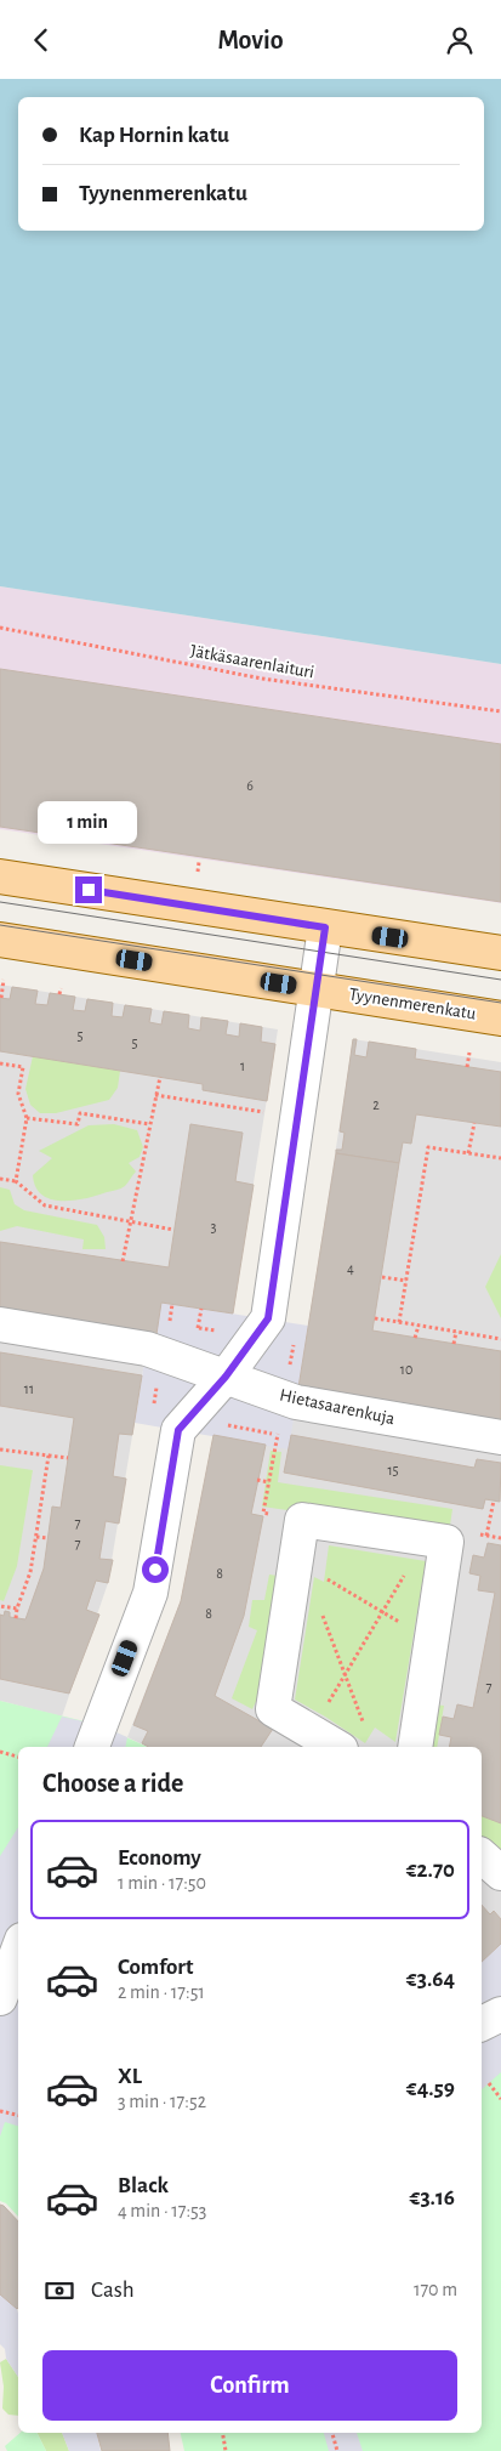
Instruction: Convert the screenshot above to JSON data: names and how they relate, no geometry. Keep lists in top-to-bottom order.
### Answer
{
  "streets": {
    "main road": ["Tyynenmerenkatu"],
    "street": ["Hietasaarenkuja"],
    "path": ["Jätkäsaarenlaituri"]
  },
  "house_numbers": [
    "6",
    "5",
    "5",
    "1",
    "2",
    "3",
    "4",
    "10",
    "11",
    "15",
    "7",
    "7",
    "8",
    "8",
    "7"
  ],
  "page": {
    "header": "Movio",
    "banner": ["Kap Hornin katu", "Tyynenmerenkatu"],
    "bubble": "1 min",
    "heading": "Choose a ride",
    "list": [
      {
        "name": "Economy",
        "note": "1 min · 17:50",
        "value": "€2.70"
      },
      {
        "name": "Comfort",
        "note": "2 min · 17:51",
        "value": "€3.64"
      },
      {
        "name": "XL",
        "note": "3 min · 17:52",
        "value": "€4.59"
      },
      {
        "name": "Black",
        "note": "4 min · 17:53",
        "value": "€3.16"
      }
    ],
    "pay": ["Cash", "170 m"],
    "buttons": "Confirm"
  }
}
